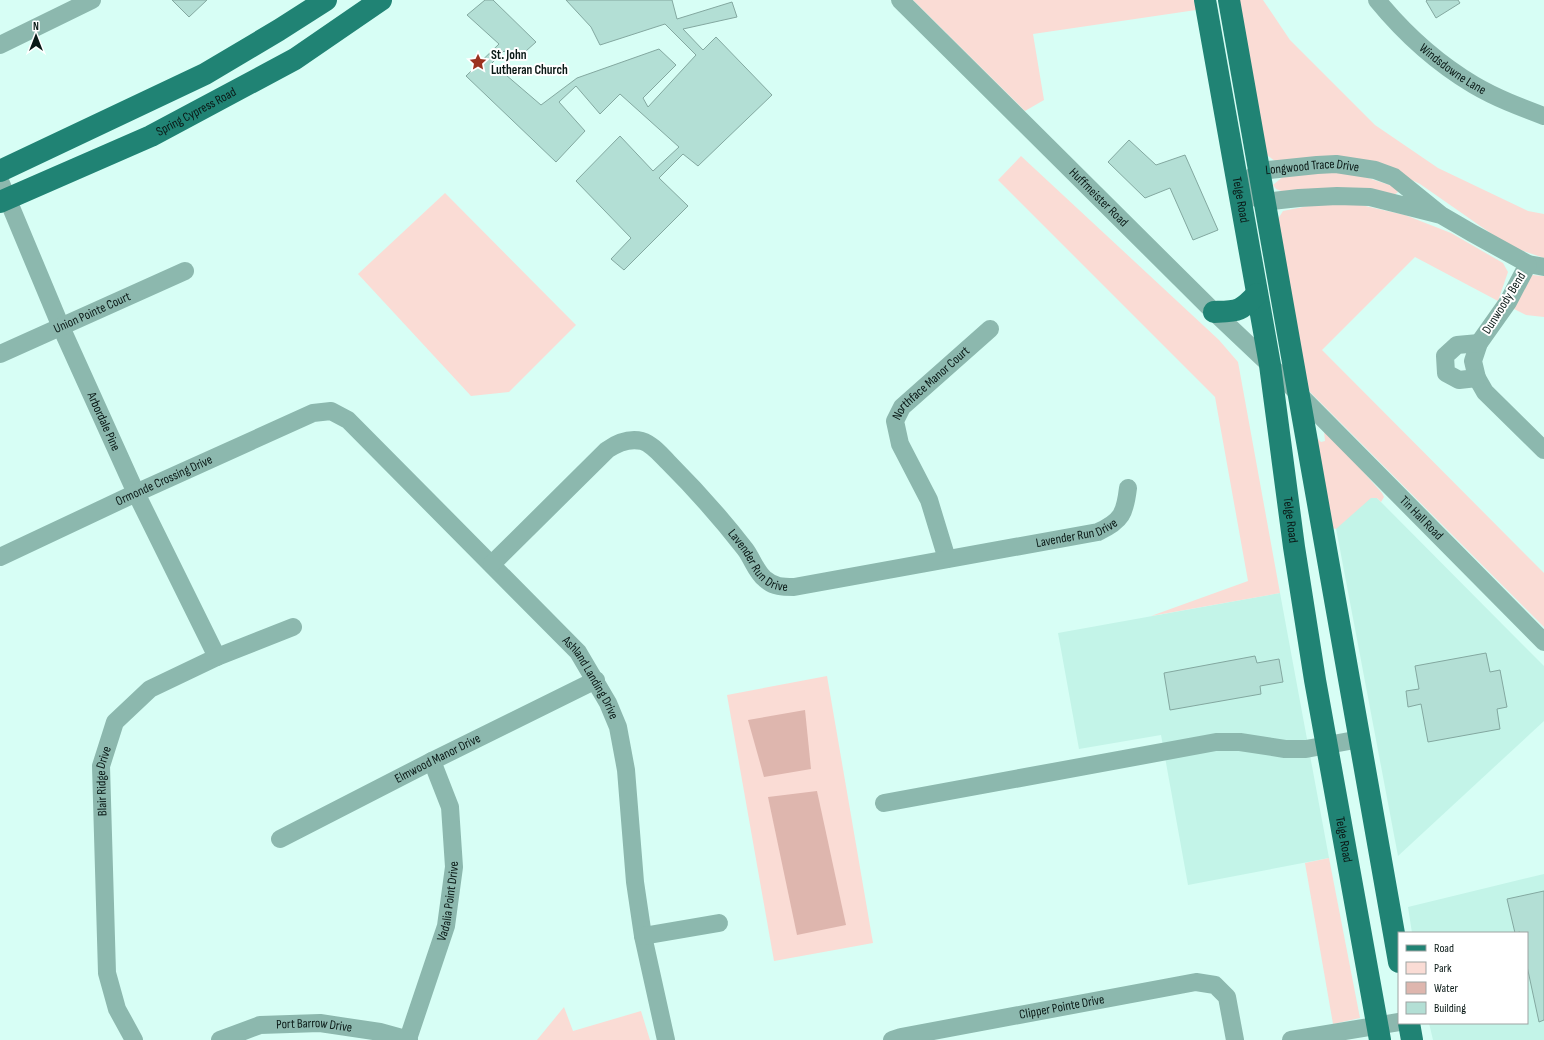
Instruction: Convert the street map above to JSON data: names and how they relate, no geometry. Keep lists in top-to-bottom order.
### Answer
{
  "streets": {
    "main road": ["Spring Cypress Road", "Telge Road"],
    "street": [
      "Windsdowne Lane",
      "Longwood Trace Drive",
      "Huffmeister Road",
      "Dunwoody Bend",
      "Union Pointe Court",
      "Northface Manor Court",
      "Arbordale Pine",
      "Ormonde Crossing Drive",
      "Tin Hall Road",
      "Lavender Run Drive",
      "Ashland Landing Drive",
      "Elmwood Manor Drive",
      "Blair Ridge Drive",
      "Vadalia Point Drive",
      "Clipper Pointe Drive",
      "Port Barrow Drive"
    ]
  },
  "crossings": [
    ["Spring Cypress Road", "Arbordale Pine"],
    ["Longwood Trace Drive", "Telge Road"],
    ["Longwood Trace Drive", "Dunwoody Bend"],
    ["Huffmeister Road", "Telge Road"],
    ["Huffmeister Road", "Tin Hall Road"],
    ["Telge Road", "Tin Hall Road"],
    ["Union Pointe Court", "Arbordale Pine"],
    ["Northface Manor Court", "Lavender Run Drive"],
    ["Arbordale Pine", "Ormonde Crossing Drive"],
    ["Arbordale Pine", "Blair Ridge Drive"],
    ["Ormonde Crossing Drive", "Ashland Landing Drive"],
    ["Lavender Run Drive", "Ashland Landing Drive"],
    ["Ashland Landing Drive", "Elmwood Manor Drive"],
    ["Elmwood Manor Drive", "Vadalia Point Drive"],
    ["Vadalia Point Drive", "Port Barrow Drive"]
  ],
  "places": {
    "place": ["St. John Lutheran Church"]
  },
  "legend": [
    "Road",
    "Park",
    "Water",
    "Building"
  ],
  "north": "top"
}
